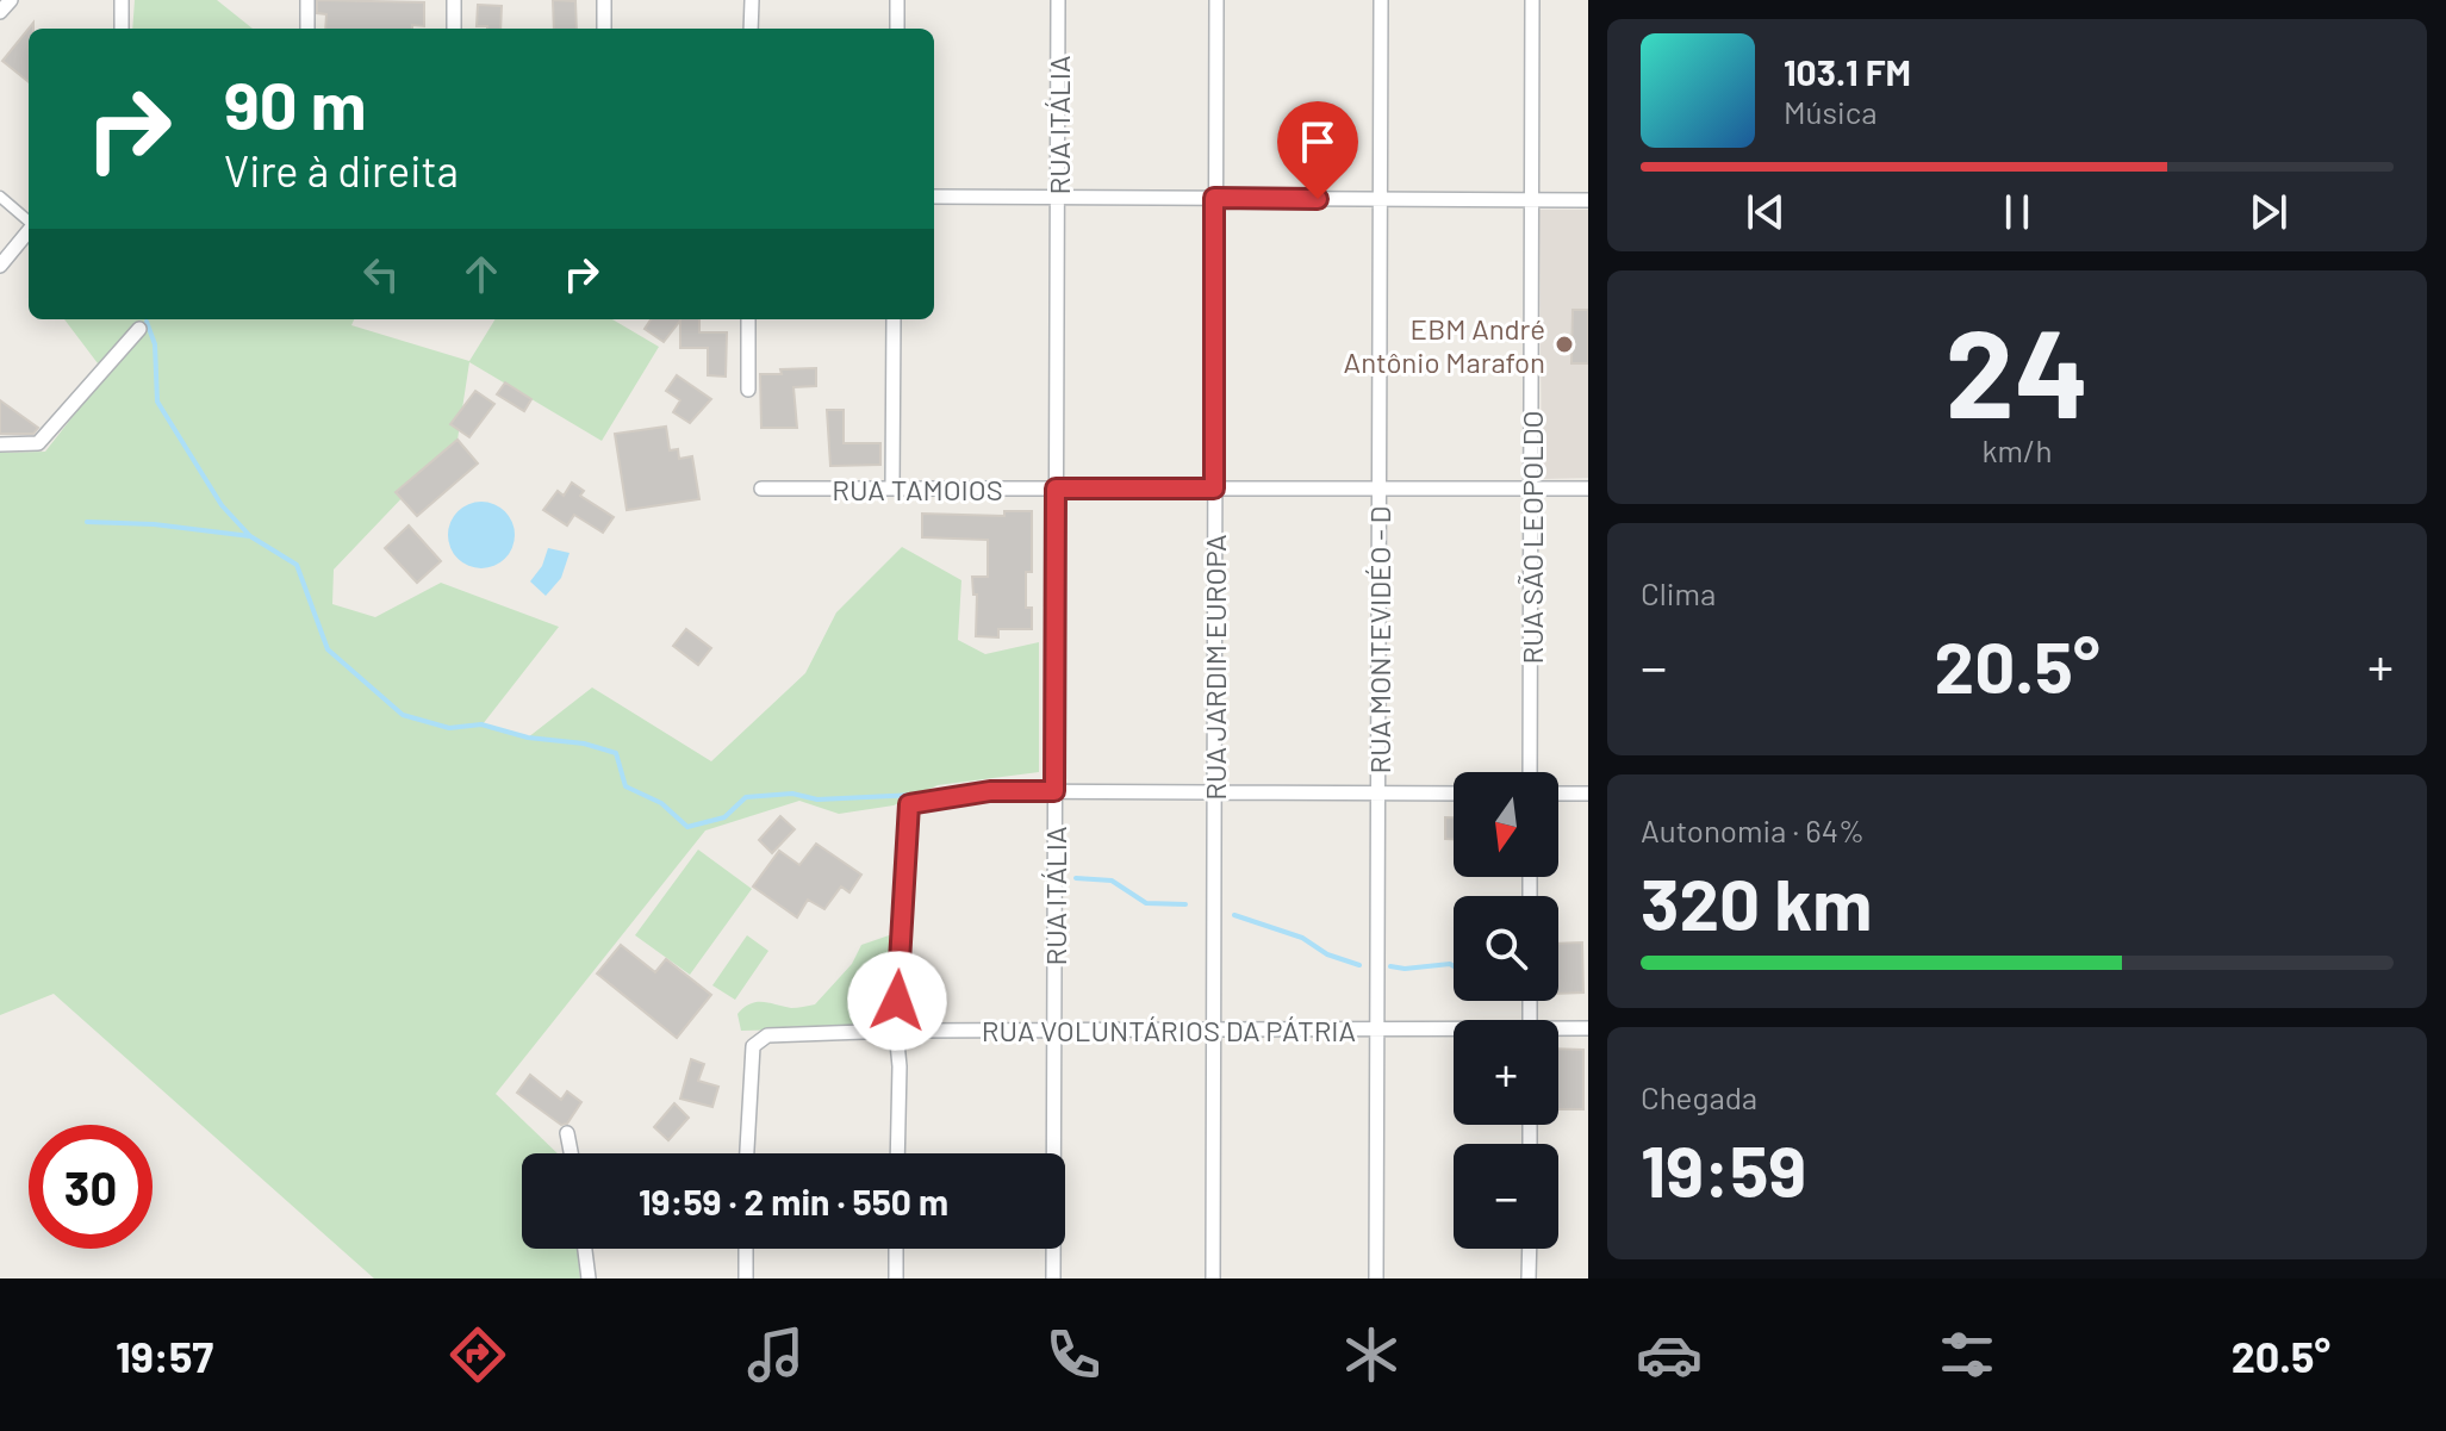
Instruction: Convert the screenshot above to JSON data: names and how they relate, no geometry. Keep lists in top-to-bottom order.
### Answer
{
  "streets": {
    "street": [
      "RUA ITÁLIA",
      "RUA TAMOIOS",
      "RUA SÃO LEOPOLDO",
      "RUA MONTEVIDÉO - D",
      "RUA JARDIM EUROPA",
      "RUA VOLUNTÁRIOS DA PÁTRIA"
    ]
  },
  "crossings": [
    ["RUA ITÁLIA", "RUA TAMOIOS"],
    ["RUA ITÁLIA", "RUA VOLUNTÁRIOS DA PÁTRIA"],
    ["RUA TAMOIOS", "RUA SÃO LEOPOLDO"],
    ["RUA TAMOIOS", "RUA MONTEVIDÉO - D"],
    ["RUA TAMOIOS", "RUA JARDIM EUROPA"],
    ["RUA MONTEVIDÉO - D", "RUA VOLUNTÁRIOS DA PÁTRIA"],
    ["RUA JARDIM EUROPA", "RUA VOLUNTÁRIOS DA PÁTRIA"]
  ],
  "places": ["EBM André Antônio Marafon"],
  "north": "bottom",
  "page": {
    "turn": ["90 m", "Vire à direita"],
    "song": ["103.1 FM", "Música"],
    "tile": [
      ["24", "km/h"],
      "Clima",
      ["Autonomia · 64%", "320 km"],
      ["Chegada", "19:59"]
    ],
    "heat": ["−", "20.5°", "+"],
    "map_buttons": ["+", "−"],
    "limit": "30",
    "trip": "19:59 · 2 min · 550 m",
    "tabs": ["19:57", "20.5°"]
  }
}
